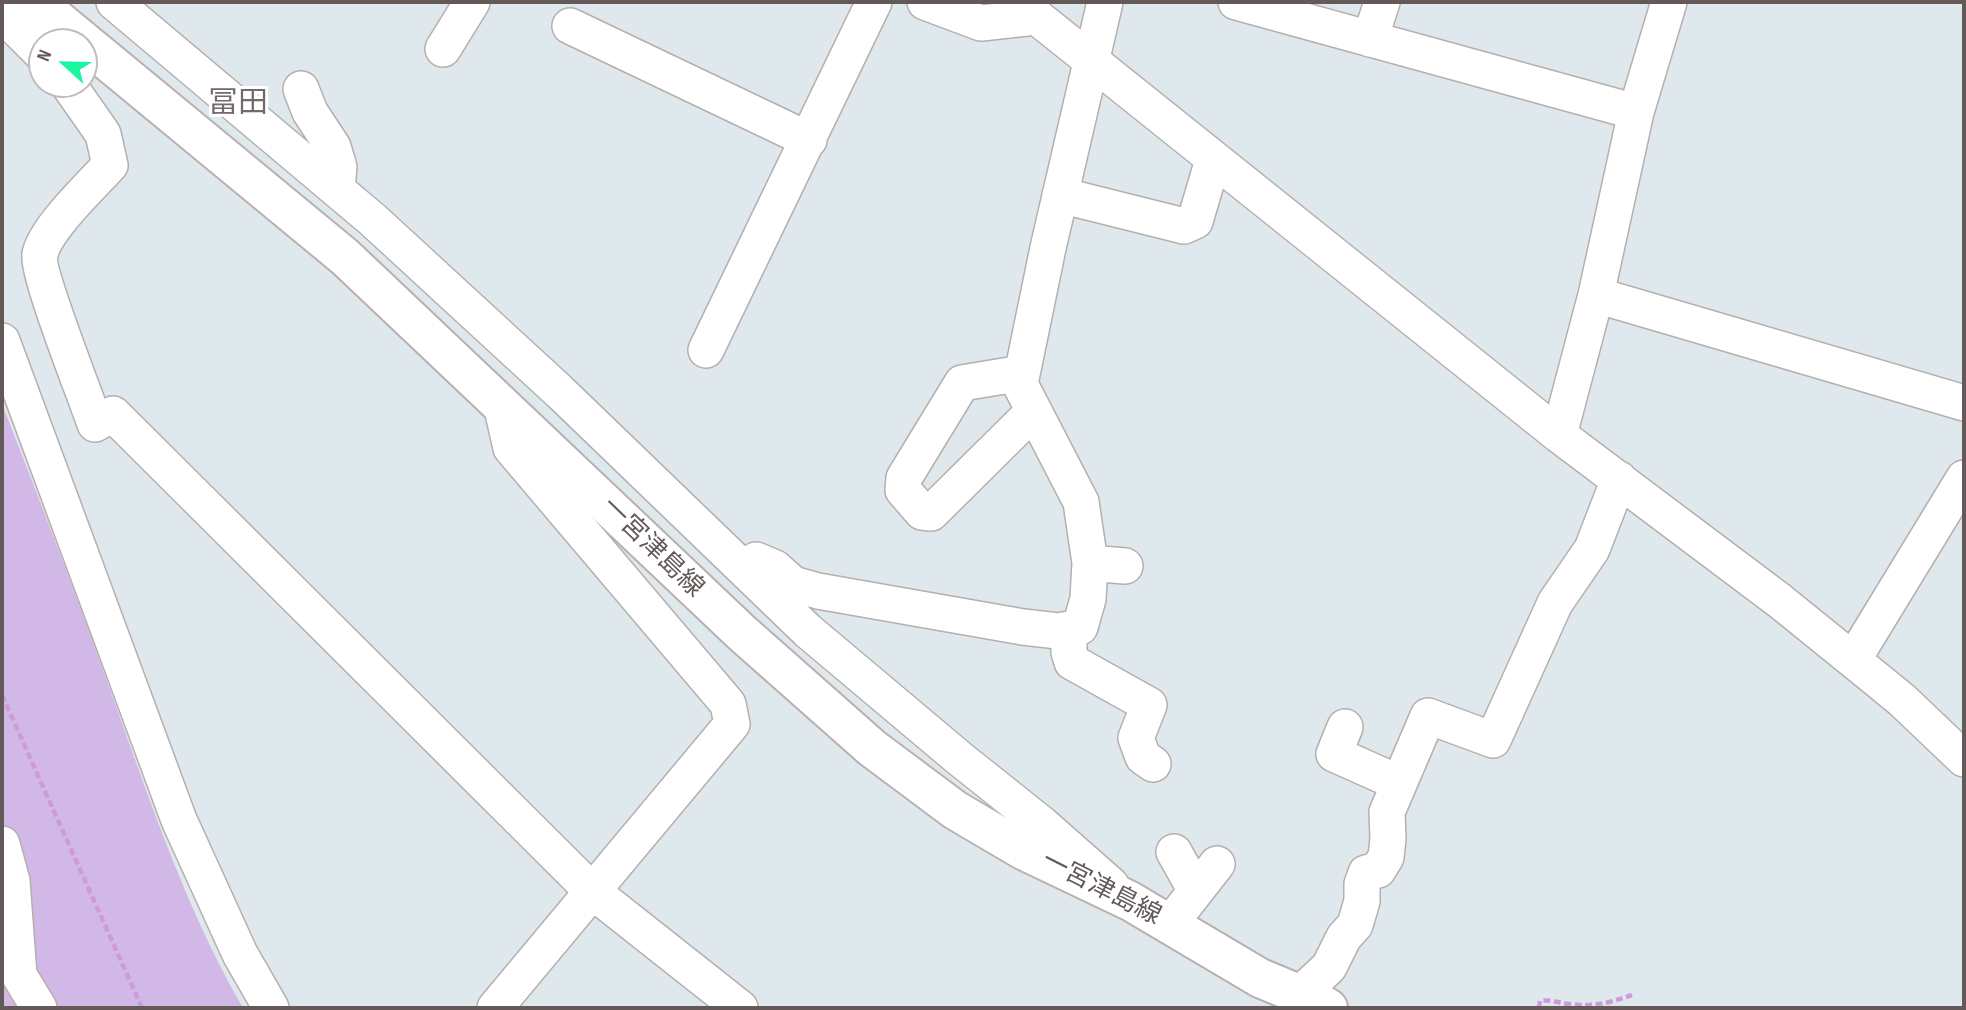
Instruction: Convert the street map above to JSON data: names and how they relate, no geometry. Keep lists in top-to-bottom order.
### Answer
{
  "streets": {
    "main road": ["一宮津島線"]
  },
  "districts": ["冨田"],
  "north": "left"
}
